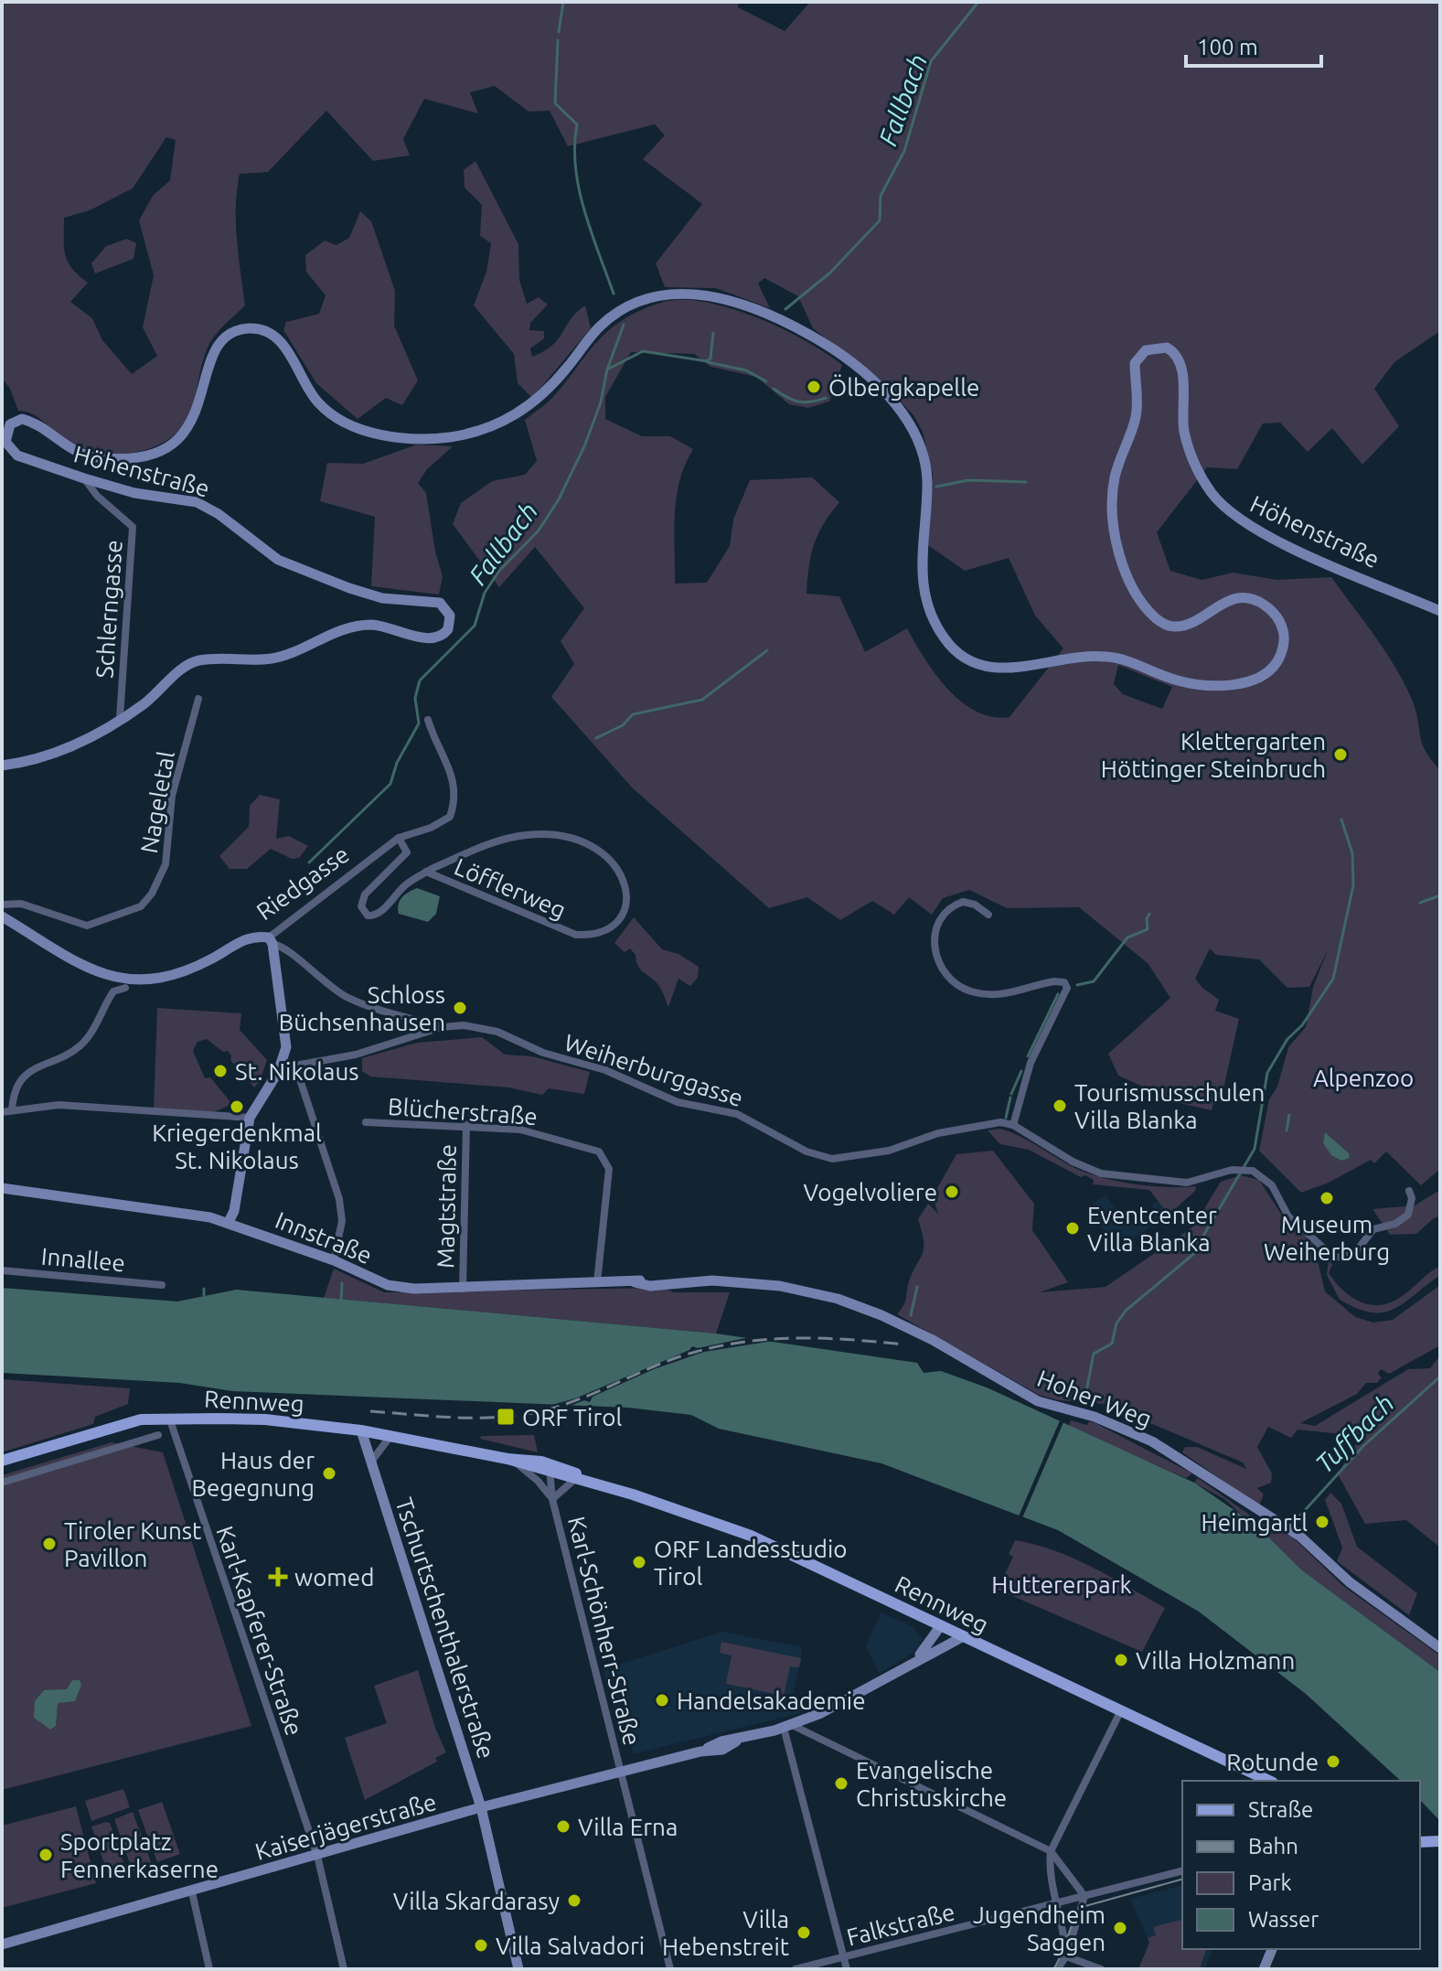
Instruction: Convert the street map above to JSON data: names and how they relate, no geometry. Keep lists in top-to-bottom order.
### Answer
{
  "streets": {
    "main road": ["Rennweg"],
    "street": [
      "Höhenstraße",
      "Schlerngasse",
      "Nageletal",
      "Riedgasse",
      "Löfflerweg",
      "Weiherburggasse",
      "Blücherstraße",
      "Magtstraße",
      "Innstraße",
      "Innallee",
      "Hoher Weg",
      "Tschurtschenthalerstraße",
      "Karl-Kapferer-Straße",
      "Karl-Schönherr-Straße",
      "Kaiserjägerstraße",
      "Falkstraße"
    ]
  },
  "crossings": [
    ["Höhenstraße", "Schlerngasse"],
    ["Riedgasse", "Löfflerweg"],
    ["Riedgasse", "Weiherburggasse"],
    ["Blücherstraße", "Magtstraße"],
    ["Blücherstraße", "Innstraße"],
    ["Magtstraße", "Innstraße"],
    ["Innstraße", "Hoher Weg"],
    ["Rennweg", "Tschurtschenthalerstraße"],
    ["Rennweg", "Karl-Kapferer-Straße"],
    ["Rennweg", "Karl-Schönherr-Straße"],
    ["Rennweg", "Kaiserjägerstraße"],
    ["Tschurtschenthalerstraße", "Kaiserjägerstraße"],
    ["Karl-Kapferer-Straße", "Kaiserjägerstraße"],
    ["Karl-Schönherr-Straße", "Kaiserjägerstraße"]
  ],
  "water": ["Fallbach", "Tuffbach"],
  "parks": ["Alpenzoo", "Huttererpark"],
  "places": {
    "other": [
      "Ölbergkapelle",
      "Klettergarten Höttinger Steinbruch",
      "Schloss Büchsenhausen",
      "St. Nikolaus",
      "Tourismusschulen Villa Blanka",
      "Kriegerdenkmal St. Nikolaus",
      "Vogelvoliere",
      "Museum Weiherburg",
      "Eventcenter Villa Blanka",
      "Haus der Begegnung",
      "Heimgartl",
      "Tiroler Kunst Pavillon",
      "ORF Landesstudio Tirol",
      "Villa Holzmann",
      "Handelsakademie",
      "Rotunde",
      "Evangelische Christuskirche",
      "Villa Erna",
      "Sportplatz Fennerkaserne",
      "Villa Skardarasy",
      "Jugendheim Saggen",
      "Villa Hebenstreit",
      "Villa Salvadori"
    ],
    "transit": ["ORF Tirol"],
    "health": ["womed"]
  },
  "legend": [
    "Straße",
    "Bahn",
    "Park",
    "Wasser"
  ],
  "scale_bar": "100 m"
}
